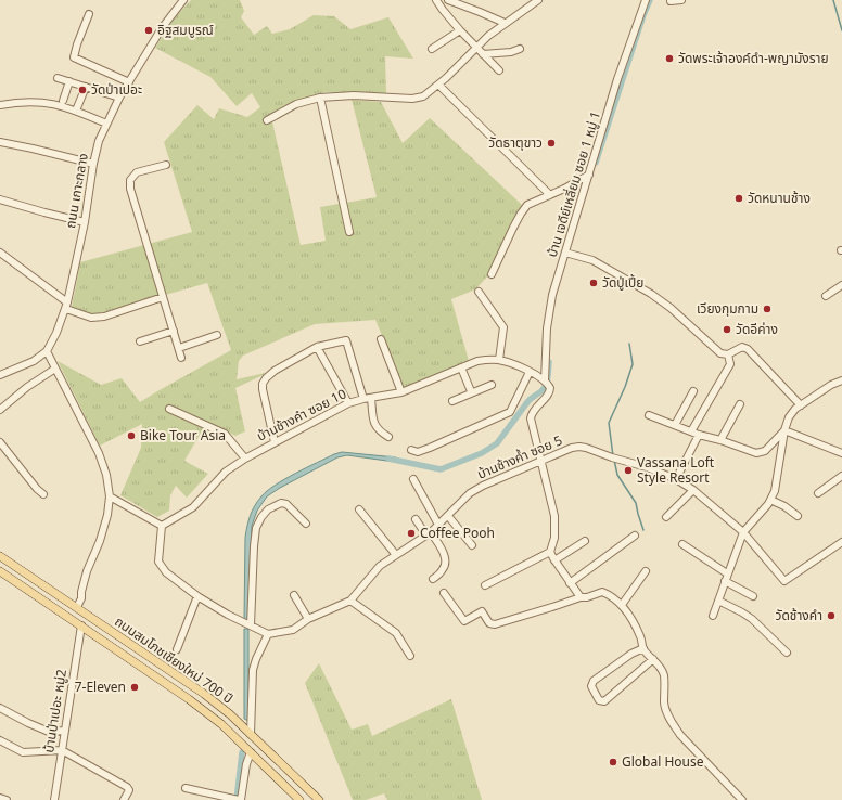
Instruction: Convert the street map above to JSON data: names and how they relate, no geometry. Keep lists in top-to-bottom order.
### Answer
{
  "streets": {
    "main road": ["ถนนสมโภชเชียงใหม่ 700 ปี"],
    "street": [
      "บ้าน เจดีย์เหลี่ยม ซอย 1 หมู่ 1",
      "ถนน เกาะกลาง",
      "บ้านช้างคำ ซอย 10",
      "บ้านช้างค้ำ ซอย 5",
      "บ้านป่าเปอะ หมู่2"
    ]
  },
  "crossings": [
    ["บ้าน เจดีย์เหลี่ยม ซอย 1 หมู่ 1", "บ้านช้างคำ ซอย 10"],
    ["ถนนสมโภชเชียงใหม่ 700 ปี", "บ้านป่าเปอะ หมู่2"]
  ],
  "places": [
    "อิฐสมบูรณ์",
    "วัดพระเจ้าองค์ดำ-พญามังราย",
    "วัดป่าเปอะ",
    "วัดธาตุขาว",
    "วัดหนานช้าง",
    "วัดปู่เปี้ย",
    "เวียงกุมกาม",
    "วัดอีค่าง",
    "Bike Tour Asia",
    "Vassana Loft Style Resort",
    "Coffee Pooh",
    "วัดช้างคำ",
    "7-Eleven",
    "Global House"
  ]
}
